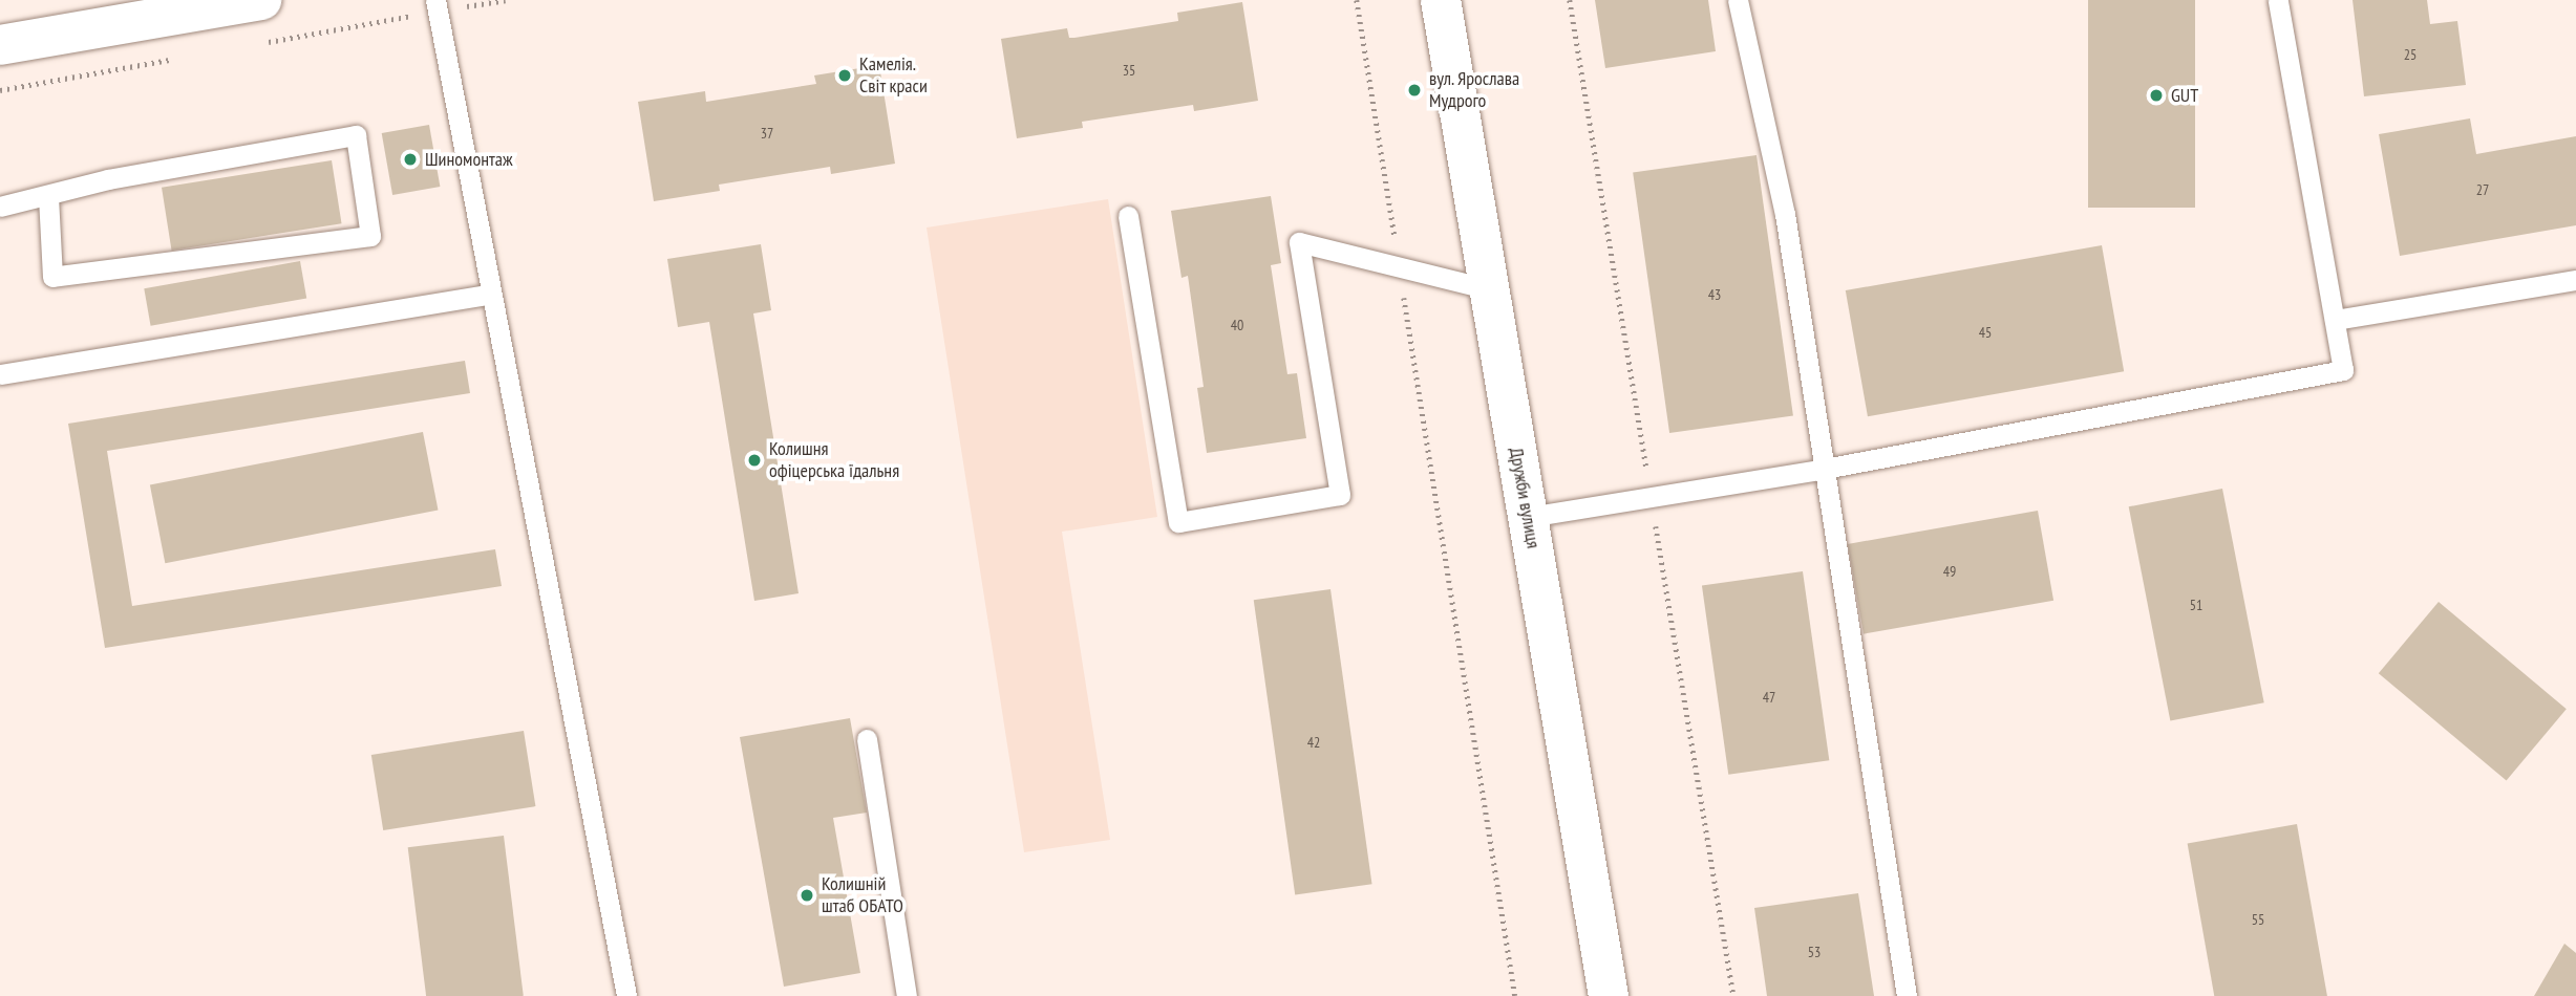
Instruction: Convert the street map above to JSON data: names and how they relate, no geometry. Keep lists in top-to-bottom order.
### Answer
{
  "streets": {
    "street": ["Дружби вулиця"]
  },
  "places": [
    "Камелія. Світ краси",
    "вул. Ярослава Мудрого",
    "GUT",
    "Шиномонтаж",
    "Колишня офіцерська їдальня",
    "Колишній штаб ОБАТО"
  ],
  "house_numbers": [
    "25",
    "35",
    "37",
    "27",
    "43",
    "40",
    "45",
    "49",
    "51",
    "47",
    "42",
    "55",
    "53"
  ]
}
